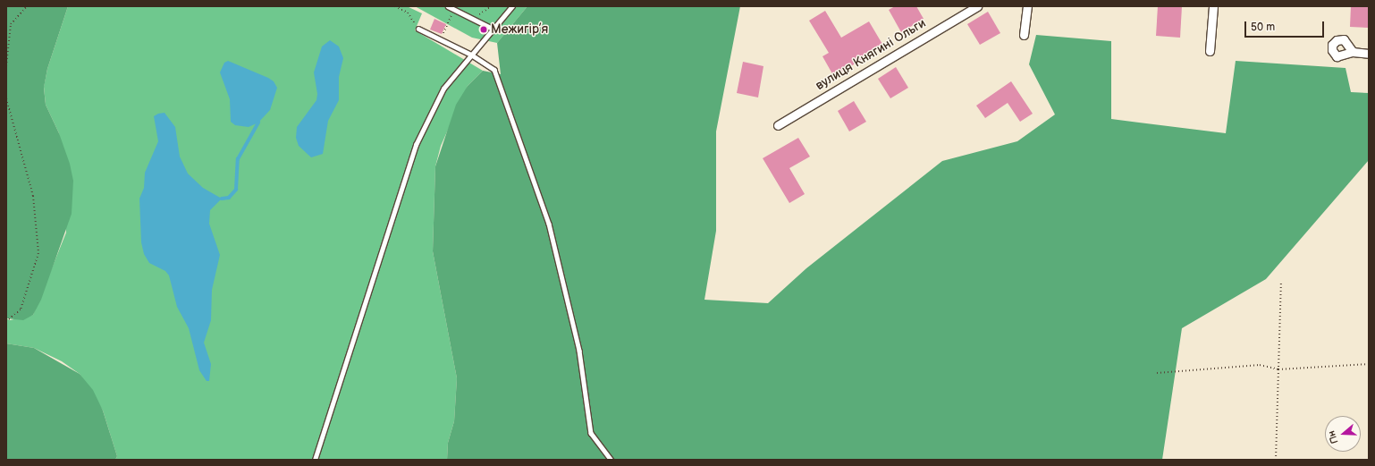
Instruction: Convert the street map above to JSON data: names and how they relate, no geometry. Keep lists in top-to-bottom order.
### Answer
{
  "streets": {
    "street": ["вулиця Княгині Ольги"]
  },
  "places": ["Межигір’я"],
  "scale_bar": "50 m",
  "north": "left"
}
